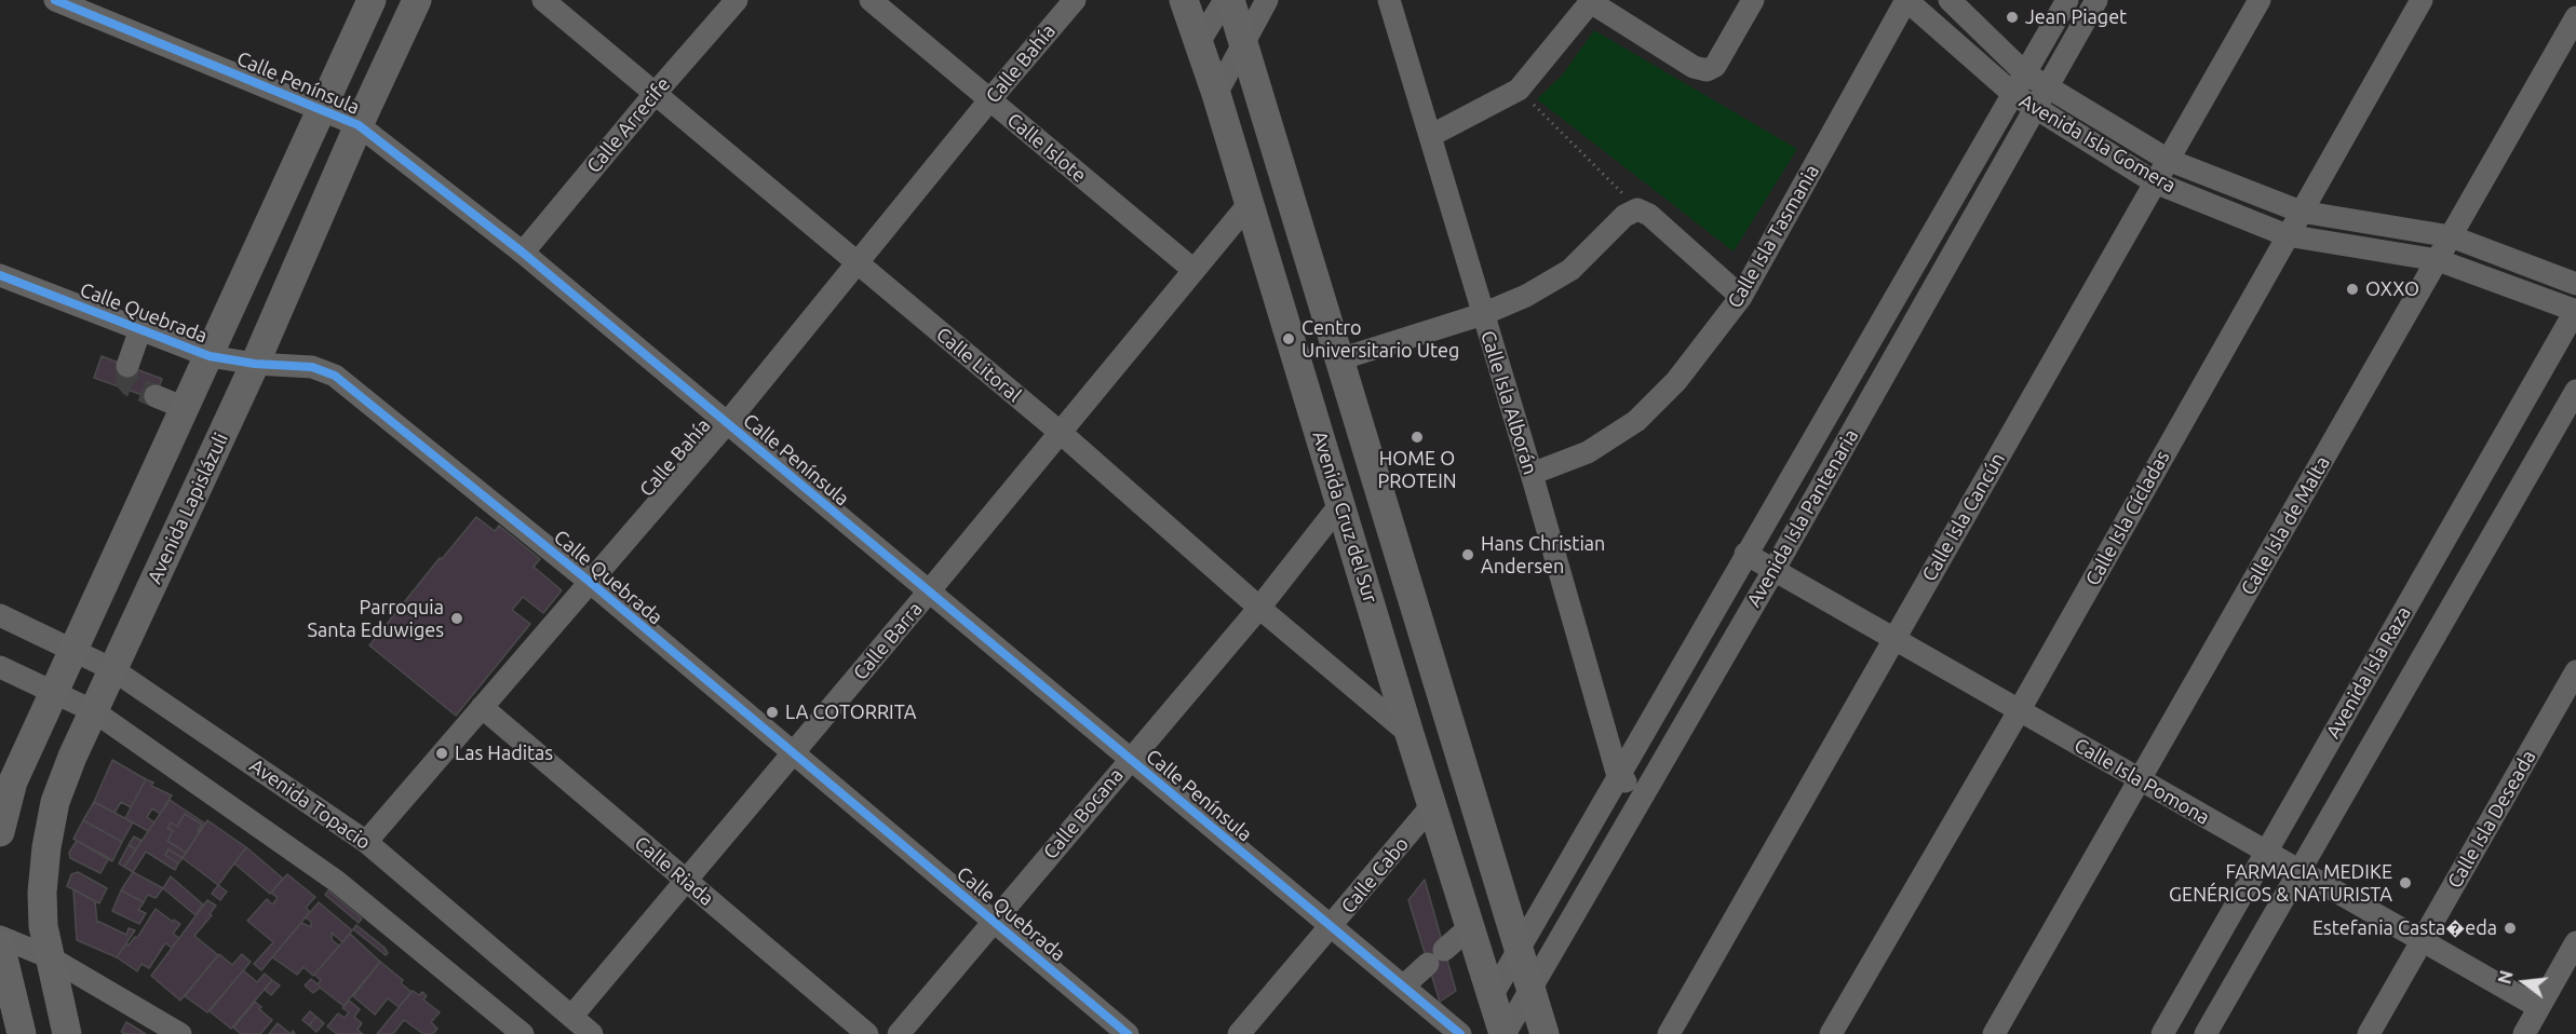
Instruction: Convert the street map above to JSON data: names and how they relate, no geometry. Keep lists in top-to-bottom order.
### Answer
{
  "streets": {
    "main road": ["Avenida Lapislázuli", "Avenida Cruz del Sur"],
    "street": [
      "Calle Bahía",
      "Calle Península",
      "Calle Arrecife",
      "Avenida Isla Gomera",
      "Calle Islote",
      "Calle Isla Tasmania",
      "Calle Quebrada",
      "Calle Litoral",
      "Calle Isla Alborán",
      "Calle Isla Cancún",
      "Avenida Isla Pantenaria",
      "Calle Isla Cícladas",
      "Calle Isla de Malta",
      "Calle Barra",
      "Avenida Isla Raza",
      "Calle Isla Pomona",
      "Avenida Topacio",
      "Calle Bocana",
      "Calle Isla Deseada",
      "Calle Riada",
      "Calle Cabo"
    ]
  },
  "crossings": [
    ["Calle Bahía", "Calle Península"],
    ["Calle Bahía", "Calle Islote"],
    ["Calle Bahía", "Calle Quebrada"],
    ["Calle Bahía", "Calle Litoral"],
    ["Calle Bahía", "Avenida Topacio"],
    ["Calle Bahía", "Calle Riada"],
    ["Calle Península", "Calle Arrecife"],
    ["Calle Península", "Avenida Lapislázuli"],
    ["Calle Península", "Calle Barra"],
    ["Calle Península", "Calle Bocana"],
    ["Calle Península", "Calle Cabo"],
    ["Calle Arrecife", "Calle Litoral"],
    ["Avenida Isla Gomera", "Calle Isla Tasmania"],
    ["Avenida Isla Gomera", "Calle Isla Cancún"],
    ["Avenida Isla Gomera", "Avenida Isla Pantenaria"],
    ["Avenida Isla Gomera", "Calle Isla Cícladas"],
    ["Avenida Isla Gomera", "Calle Isla de Malta"],
    ["Avenida Isla Gomera", "Avenida Isla Raza"],
    ["Calle Islote", "Calle Barra"],
    ["Calle Isla Tasmania", "Calle Isla Alborán"],
    ["Calle Quebrada", "Avenida Lapislázuli"],
    ["Calle Quebrada", "Calle Barra"],
    ["Calle Quebrada", "Calle Bocana"],
    ["Calle Litoral", "Avenida Cruz del Sur"],
    ["Calle Litoral", "Calle Barra"],
    ["Calle Litoral", "Calle Bocana"],
    ["Calle Isla Alborán", "Avenida Isla Pantenaria"],
    ["Avenida Lapislázuli", "Avenida Topacio"],
    ["Avenida Cruz del Sur", "Avenida Isla Pantenaria"],
    ["Avenida Cruz del Sur", "Calle Barra"],
    ["Avenida Cruz del Sur", "Calle Bocana"],
    ["Avenida Cruz del Sur", "Calle Cabo"],
    ["Calle Isla Cancún", "Calle Isla Pomona"],
    ["Avenida Isla Pantenaria", "Calle Isla Pomona"],
    ["Calle Isla Cícladas", "Calle Isla Pomona"],
    ["Calle Isla de Malta", "Calle Isla Pomona"],
    ["Calle Barra", "Avenida Topacio"],
    ["Calle Barra", "Calle Riada"],
    ["Avenida Isla Raza", "Calle Isla Pomona"],
    ["Calle Isla Pomona", "Calle Isla Deseada"]
  ],
  "places": [
    "Jean Piaget",
    "OXXO",
    "Centro Universitario Uteg",
    "HOME O PROTEIN",
    "Hans Christian Andersen",
    "Parroquia Santa Eduwiges",
    "LA COTORRITA",
    "Las Haditas",
    "FARMACIA MEDIKE GENÉRICOS & NATURISTA",
    "Estefania Casta�eda"
  ],
  "north": "left"
}
